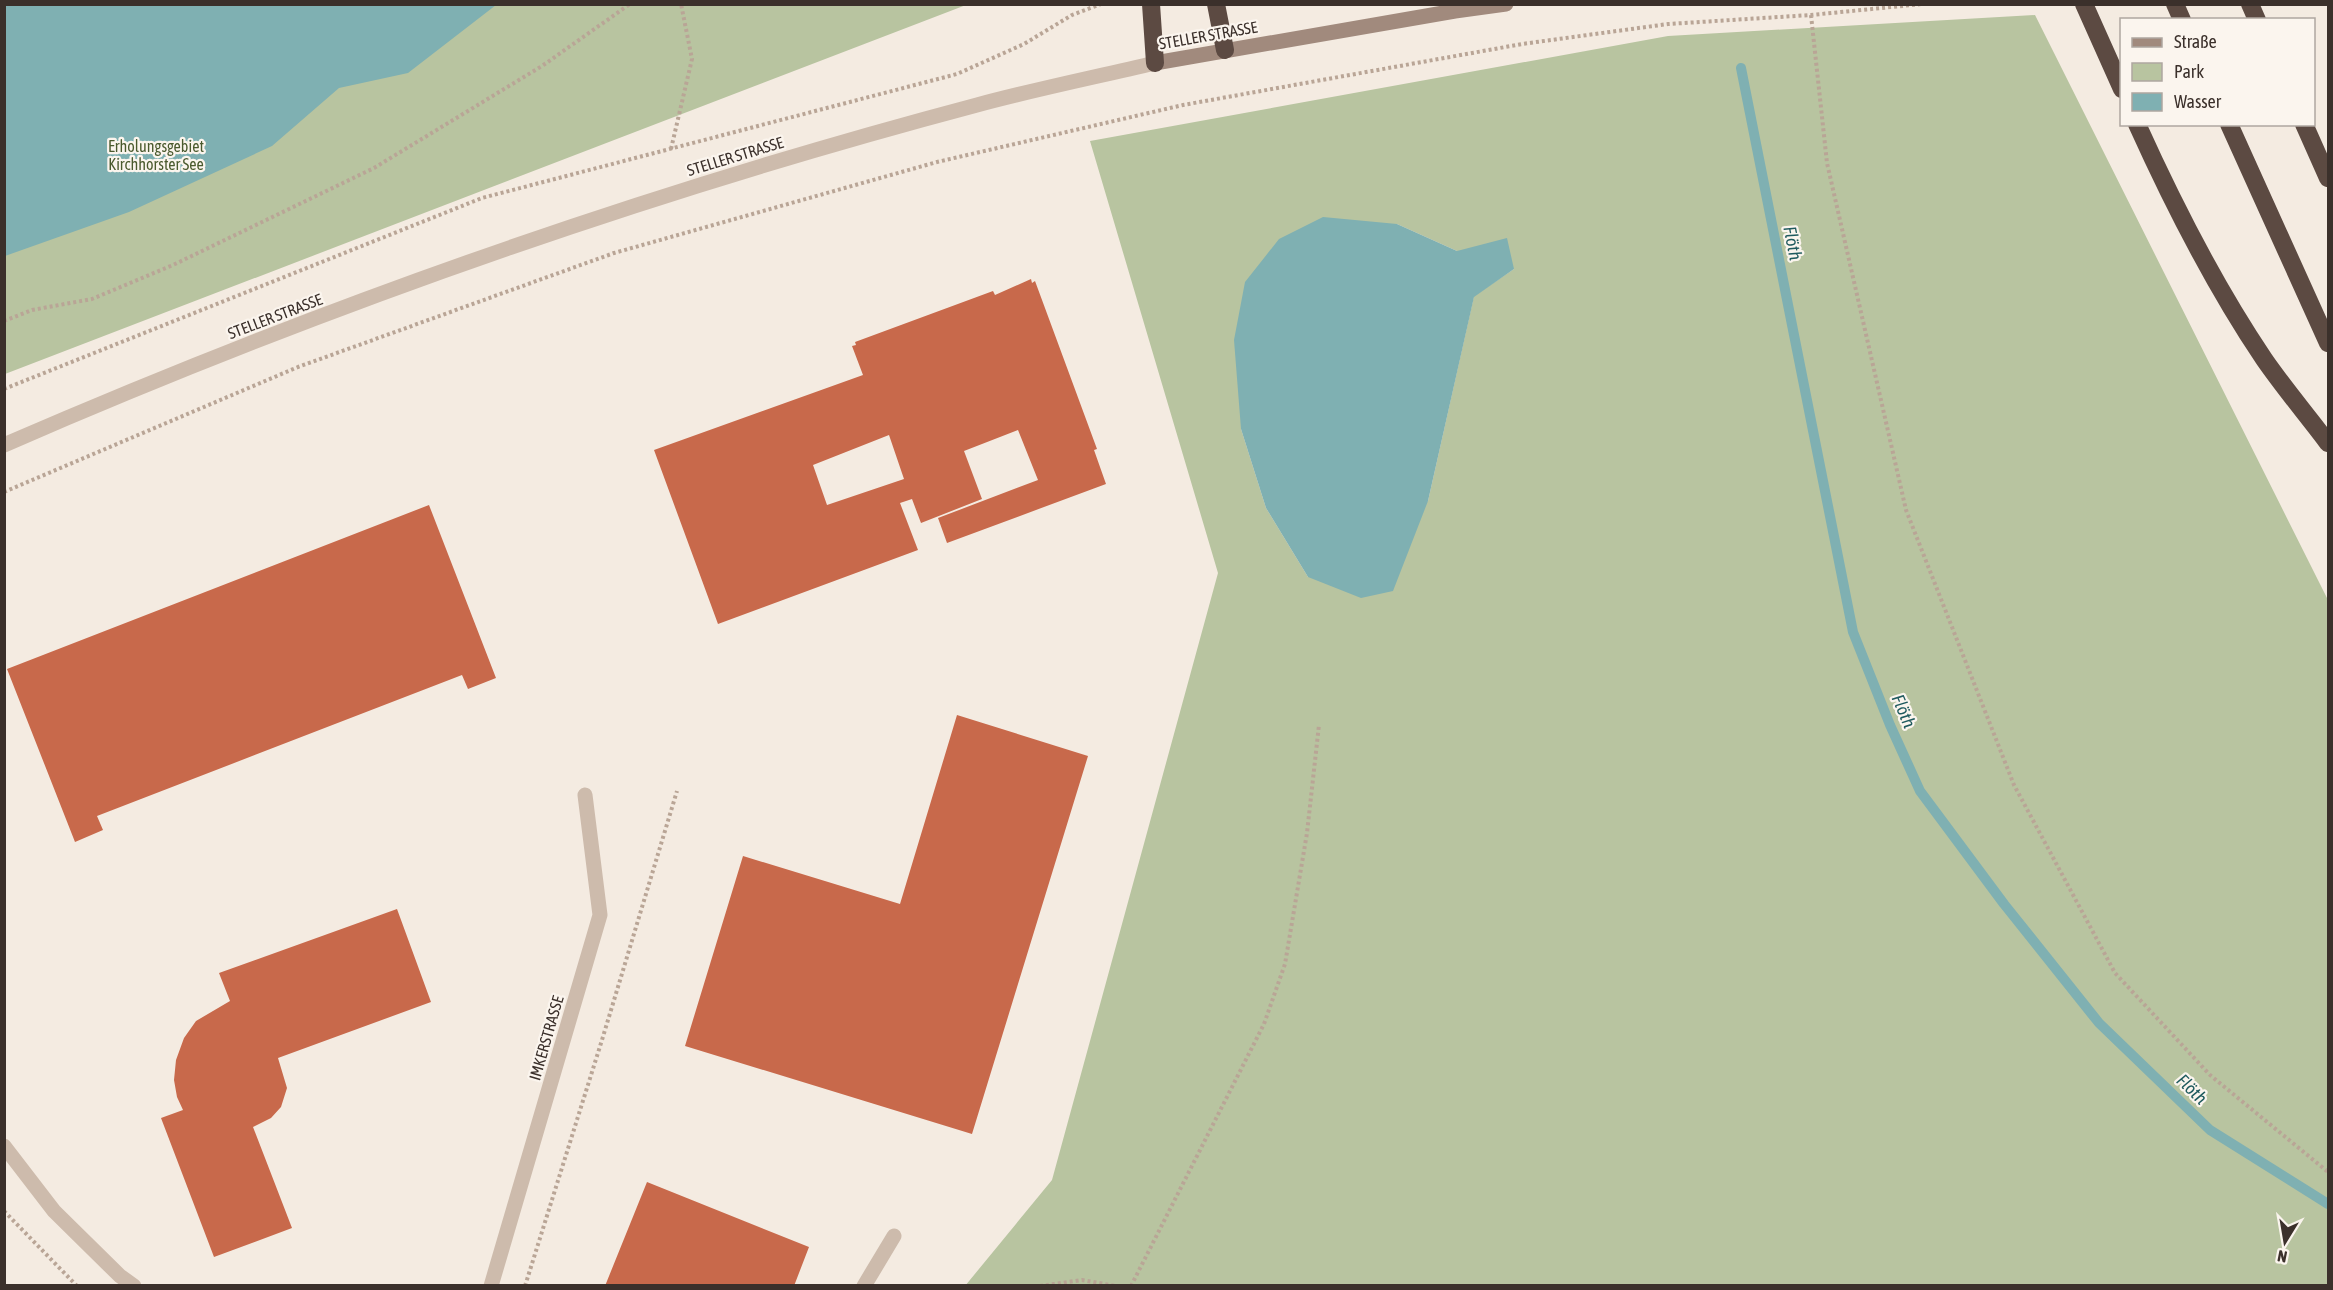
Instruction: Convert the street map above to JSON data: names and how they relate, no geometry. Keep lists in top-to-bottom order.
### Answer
{
  "streets": {
    "main road": ["STELLER STRASSE"],
    "street": ["IMKERSTRASSE"]
  },
  "water": ["Flöth"],
  "parks": ["Erholungsgebiet Kirchhorster See"],
  "legend": ["Straße", "Park", "Wasser"],
  "north": "bottom"
}
